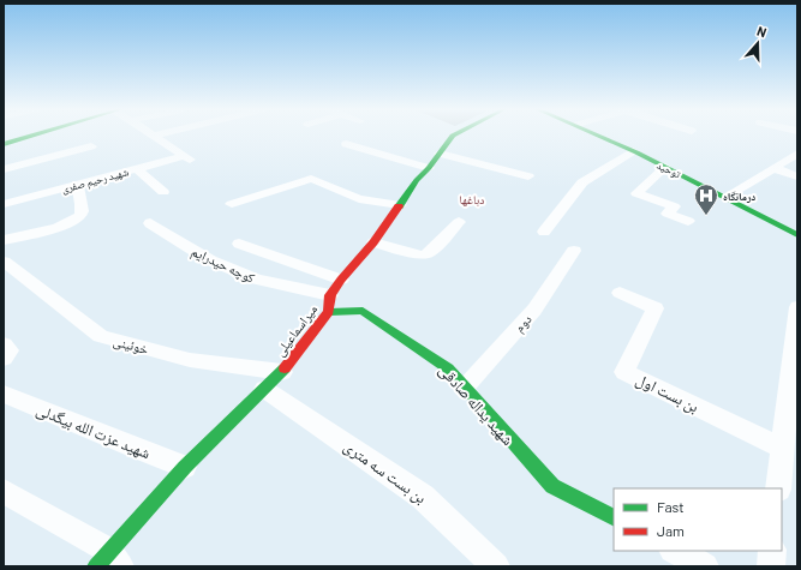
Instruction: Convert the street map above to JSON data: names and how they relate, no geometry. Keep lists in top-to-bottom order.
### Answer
{
  "streets": {
    "street": [
      "توحید",
      "شهید رحیم صفری",
      "کوچه حیدرایم",
      "دوم",
      "میراسماعیلی",
      "خوئینی",
      "بن بست اول",
      "شهید یداله صادقی",
      "شهید عزت الله بیگدلی",
      "بن بست سه متری"
    ]
  },
  "crossings": [
    ["کوچه حیدرایم", "میراسماعیلی"],
    ["کوچه حیدرایم", "شهید یداله صادقی"],
    ["دوم", "شهید یداله صادقی"],
    ["میراسماعیلی", "خوئینی"],
    ["میراسماعیلی", "شهید یداله صادقی"],
    ["میراسماعیلی", "شهید عزت الله بیگدلی"],
    ["میراسماعیلی", "بن بست سه متری"]
  ],
  "districts": ["دباغها"],
  "places": {
    "hospital": ["درمانگاه"]
  },
  "legend": ["Fast", "Jam"],
  "north": "top"
}
